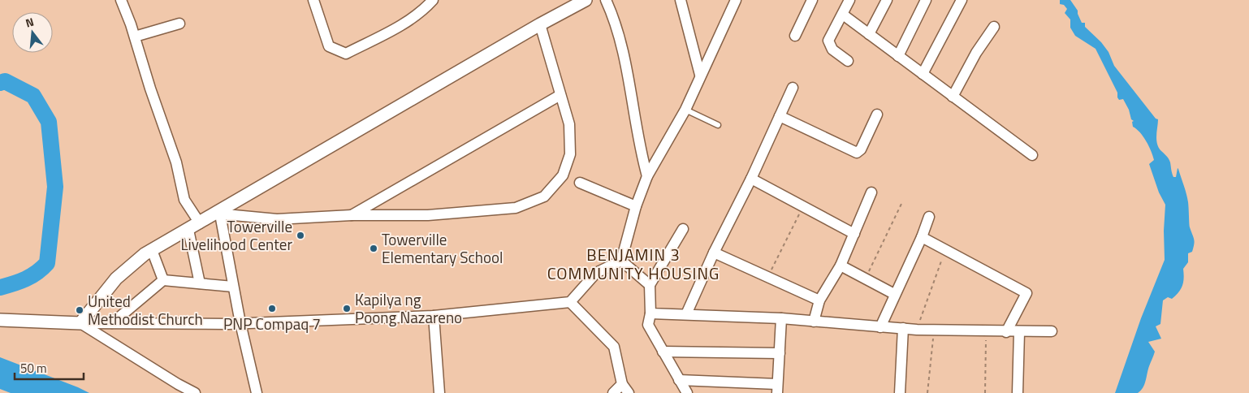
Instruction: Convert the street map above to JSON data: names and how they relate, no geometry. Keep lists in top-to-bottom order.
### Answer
{
  "districts": ["BENJAMIN 3 COMMUNITY HOUSING"],
  "places": [
    "Towerville Livelihood Center",
    "Towerville Elementary School",
    "PNP Compaq 7",
    "Kapilya ng Poong Nazareno",
    "United Methodist Church"
  ],
  "scale_bar": "50 m",
  "north": "top"
}
